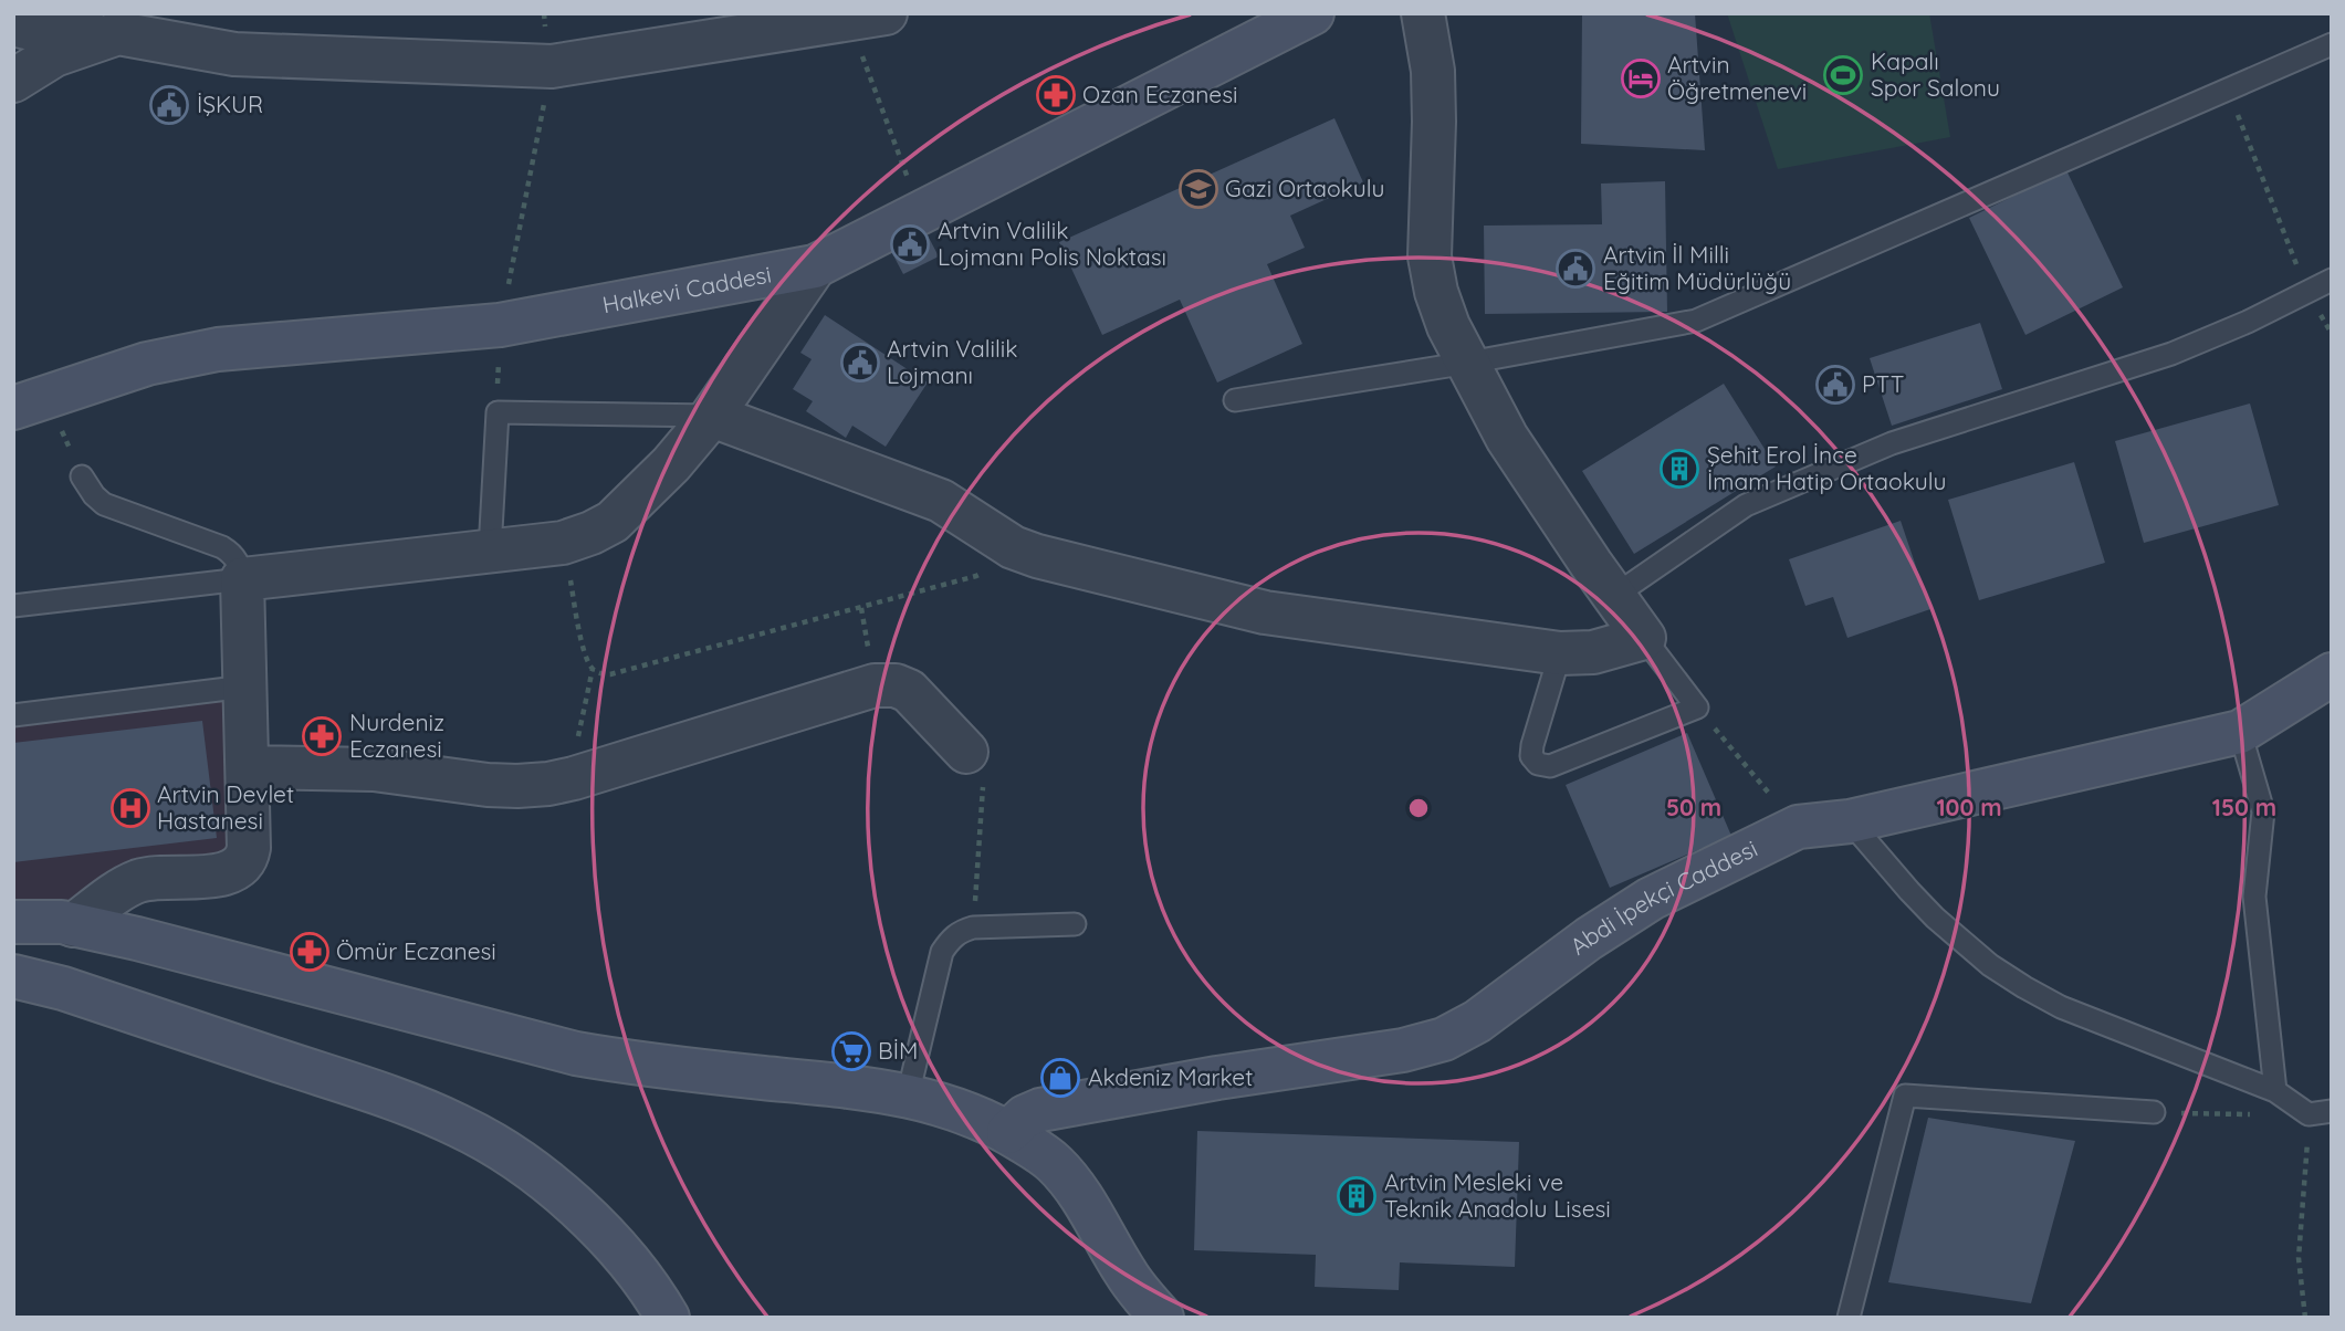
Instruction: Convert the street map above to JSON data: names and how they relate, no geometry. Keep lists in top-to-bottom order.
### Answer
{
  "streets": {
    "street": ["Halkevi Caddesi", "Abdi İpekçi Caddesi"]
  },
  "places": {
    "sports": ["Kapalı Spor Salonu"],
    "hotel": ["Artvin Öğretmenevi"],
    "pharmacy": ["Ozan Eczanesi", "Nurdeniz Eczanesi", "Ömür Eczanesi"],
    "public building": [
      "İŞKUR",
      "Artvin Valilik Lojmanı Polis Noktası",
      "Artvin İl Milli Eğitim Müdürlüğü",
      "Artvin Valilik Lojmanı",
      "PTT"
    ],
    "school or university": ["Gazi Ortaokulu"],
    "building": ["Şehit Erol İnce İmam Hatip Ortaokulu", "Artvin Mesleki ve Teknik Anadolu Lisesi"],
    "hospital": ["Artvin Devlet Hastanesi"],
    "supermarket": ["BİM"],
    "shop": ["Akdeniz Market"]
  },
  "rings": ["50 m", "100 m", "150 m"]
}
